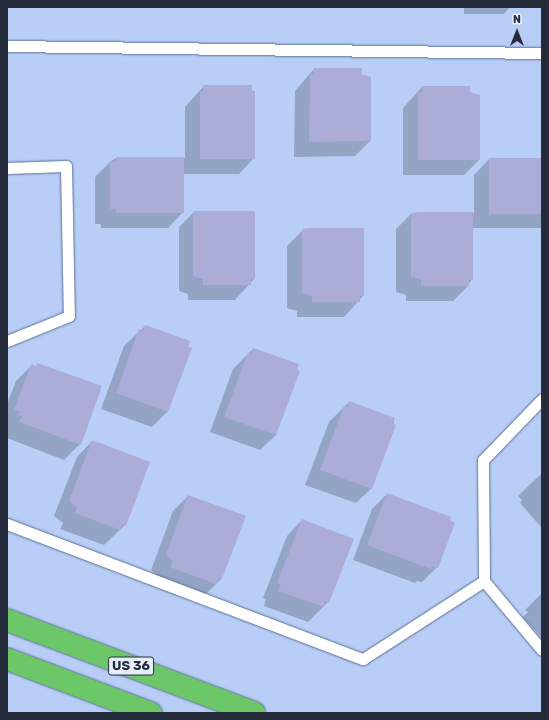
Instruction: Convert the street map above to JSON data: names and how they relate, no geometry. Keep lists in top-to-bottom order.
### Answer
{
  "streets": {
    "highway": ["US 36"]
  },
  "north": "top"
}
